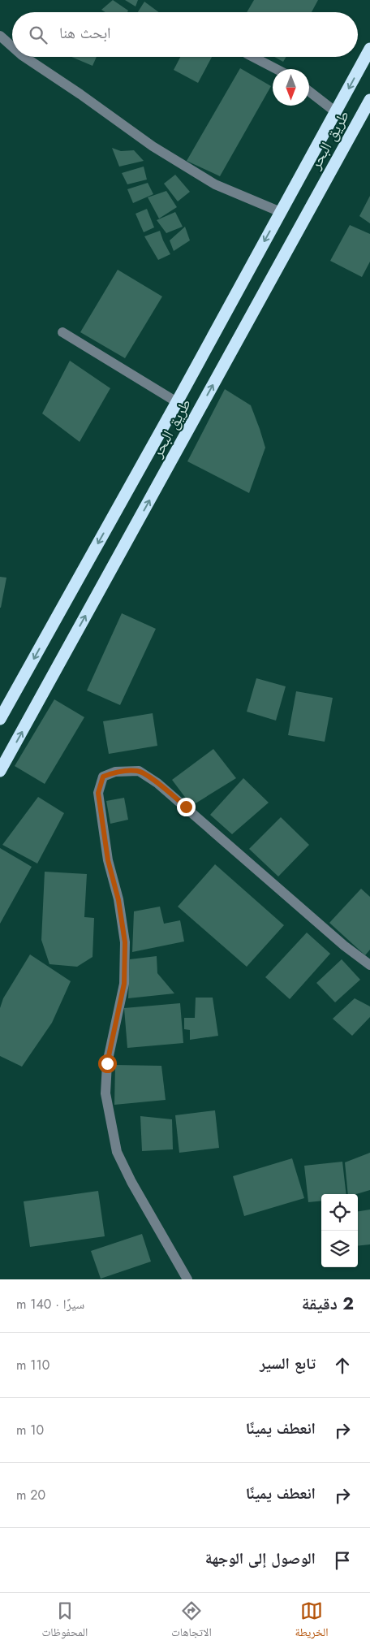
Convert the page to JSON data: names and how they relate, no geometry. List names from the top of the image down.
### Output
{
  "streets": {
    "highway": ["طريق البحر"]
  },
  "north": "bottom",
  "page": {
    "search": "ابحث هنا",
    "heading": ["2 دقيقة", "سيرًا · 140 m"],
    "list": [
      ["تابع السير", "110 m"],
      ["انعطف يمينًا", "10 m"],
      ["انعطف يمينًا", "20 m"],
      "الوصول إلى الوجهة"
    ],
    "nav": ["الخريطة", "الاتجاهات", "المحفوظات"]
  }
}
